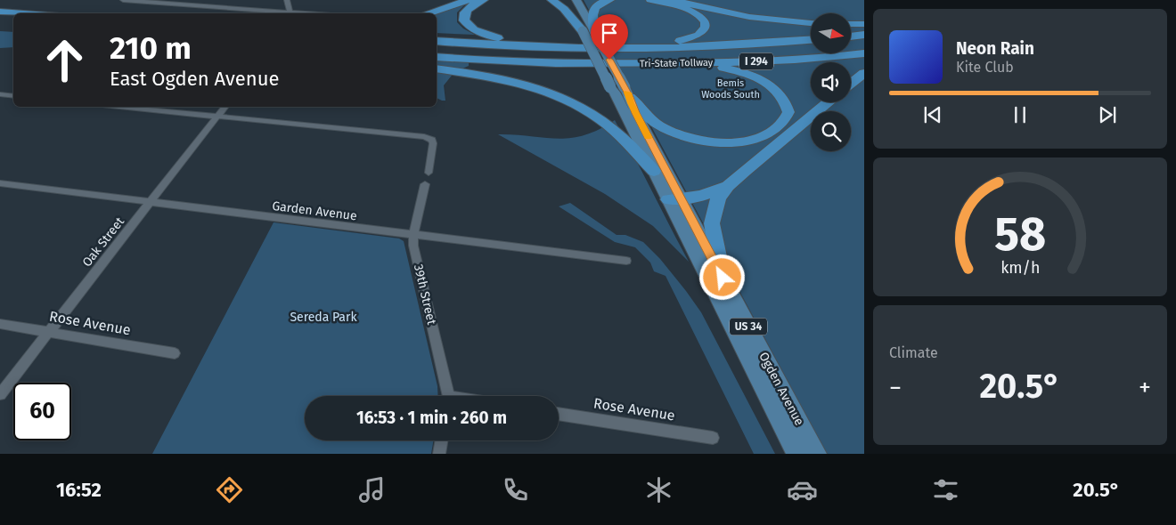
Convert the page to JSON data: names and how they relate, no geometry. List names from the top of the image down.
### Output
{
  "streets": {
    "highway": ["I 294", "Tri-State Tollway"],
    "main road": ["US 34", "Ogden Avenue"],
    "street": [
      "Garden Avenue",
      "Oak Street",
      "39th Street",
      "Rose Avenue"
    ]
  },
  "crossings": [
    ["Garden Avenue", "Oak Street"],
    ["Garden Avenue", "39th Street"],
    ["Oak Street", "Rose Avenue"],
    ["US 34", "Ogden Avenue"]
  ],
  "parks": ["Bemis Woods South", "Sereda Park"],
  "north": "right",
  "page": {
    "turn": ["210 m", "East Ogden Avenue"],
    "song": ["Neon Rain", "Kite Club"],
    "tile": "Climate",
    "heat": ["−", "20.5°", "+"],
    "limit": "60",
    "trip": "16:53 · 1 min · 260 m",
    "tabs": ["16:52", "20.5°"],
    "gauge": ["58", "km/h"]
  }
}
